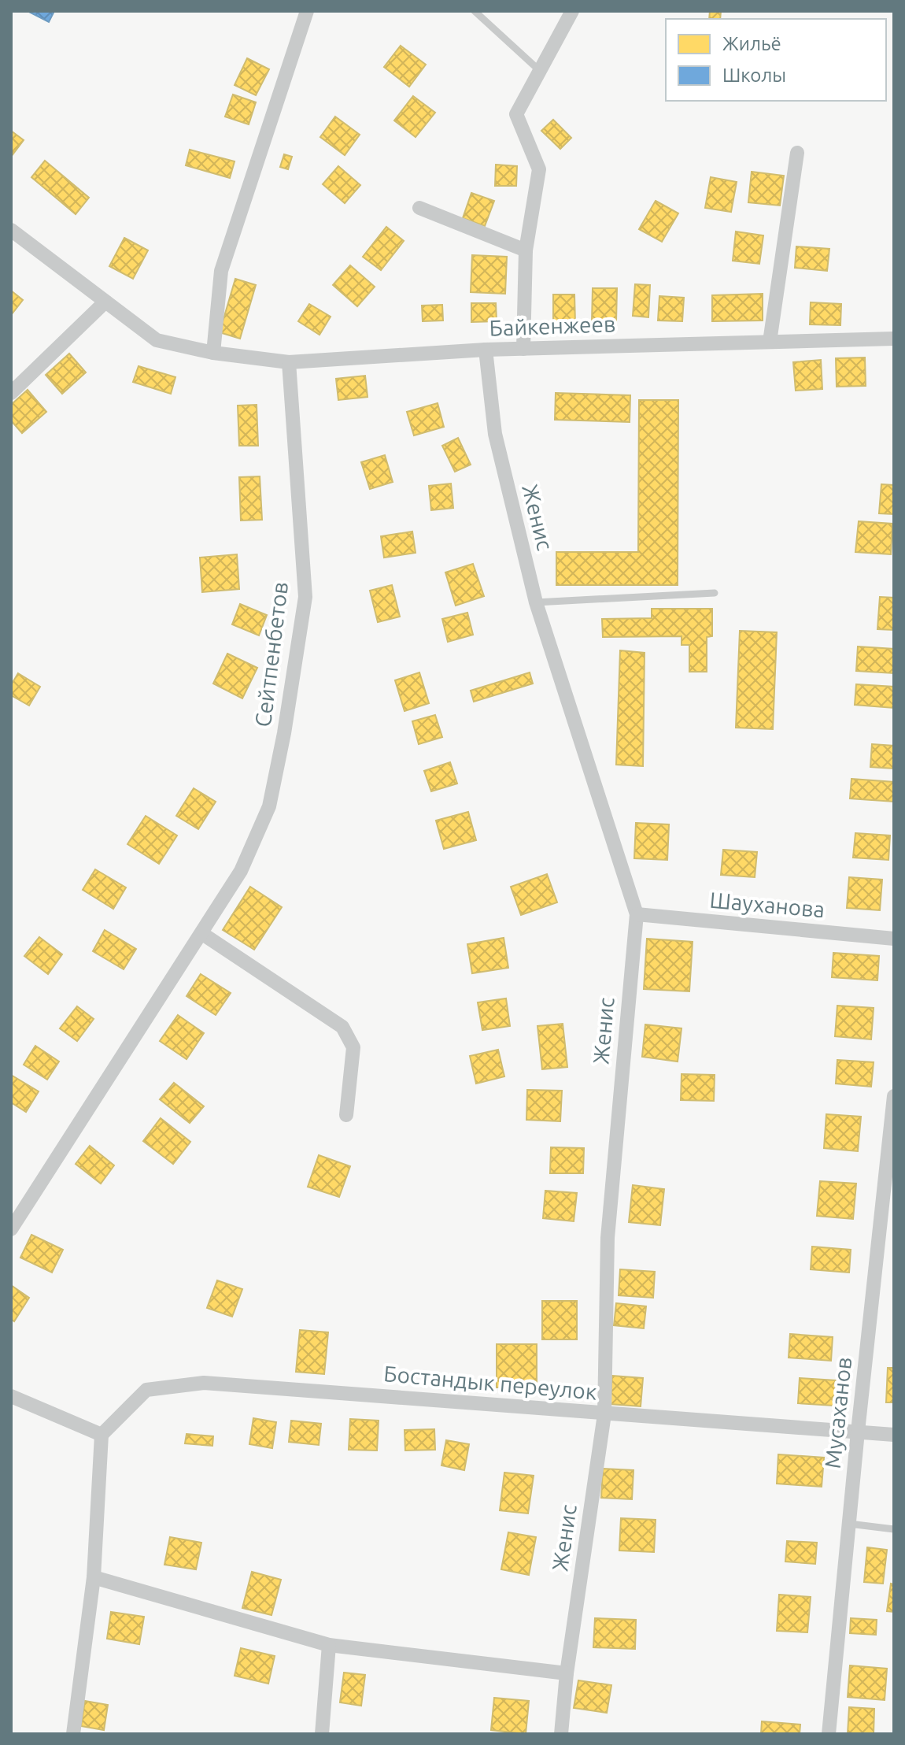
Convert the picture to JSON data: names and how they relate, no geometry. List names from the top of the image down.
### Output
{
  "streets": {
    "street": [
      "Байкенжеев",
      "Женис",
      "Сейтпенбетов",
      "Шауханова",
      "Бостандык переулок",
      "Мусаханов"
    ]
  },
  "crossings": [
    ["Байкенжеев", "Женис"],
    ["Байкенжеев", "Сейтпенбетов"],
    ["Женис", "Шауханова"],
    ["Женис", "Бостандык переулок"],
    ["Бостандык переулок", "Мусаханов"]
  ],
  "legend": ["Жильё", "Школы"]
}
